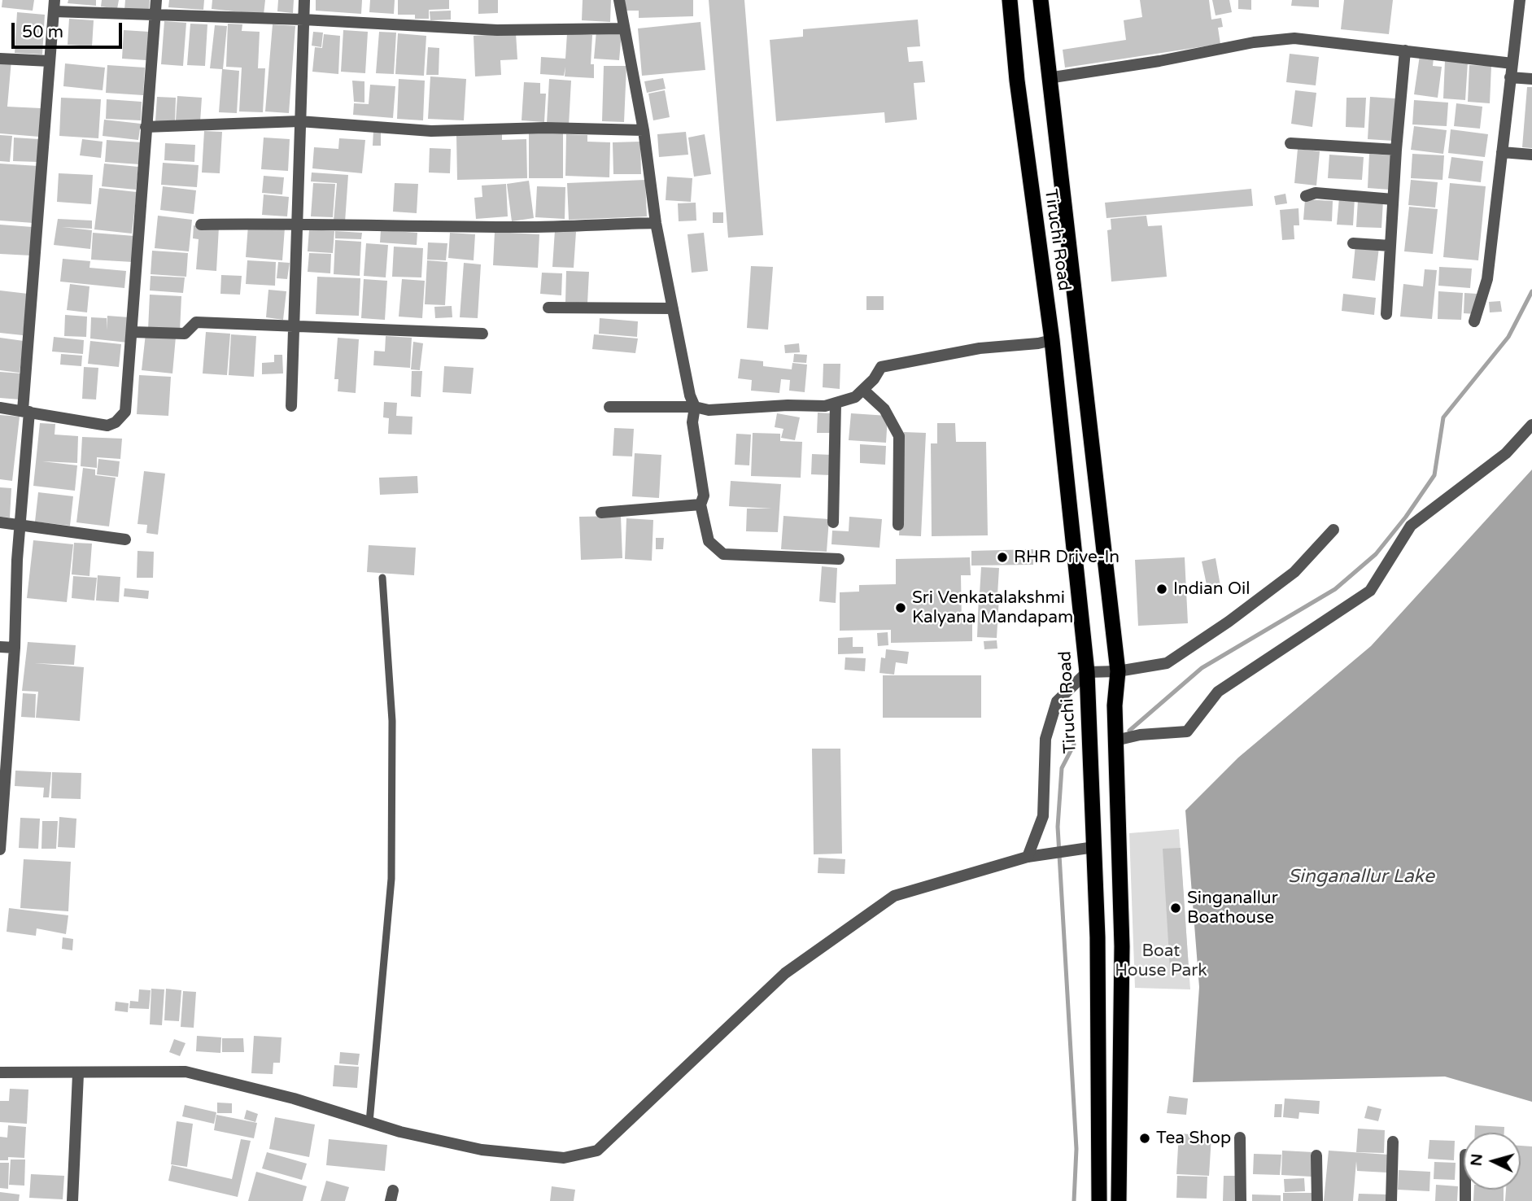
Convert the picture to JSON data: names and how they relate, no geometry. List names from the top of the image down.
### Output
{
  "streets": {
    "highway": ["Tiruchi Road"]
  },
  "water": ["Singanallur Lake"],
  "parks": ["Boat House Park"],
  "places": [
    "RHR Drive-In",
    "Indian Oil",
    "Sri Venkatalakshmi Kalyana Mandapam",
    "Singanallur Boathouse",
    "Tea Shop"
  ],
  "scale_bar": "50 m",
  "north": "left"
}
